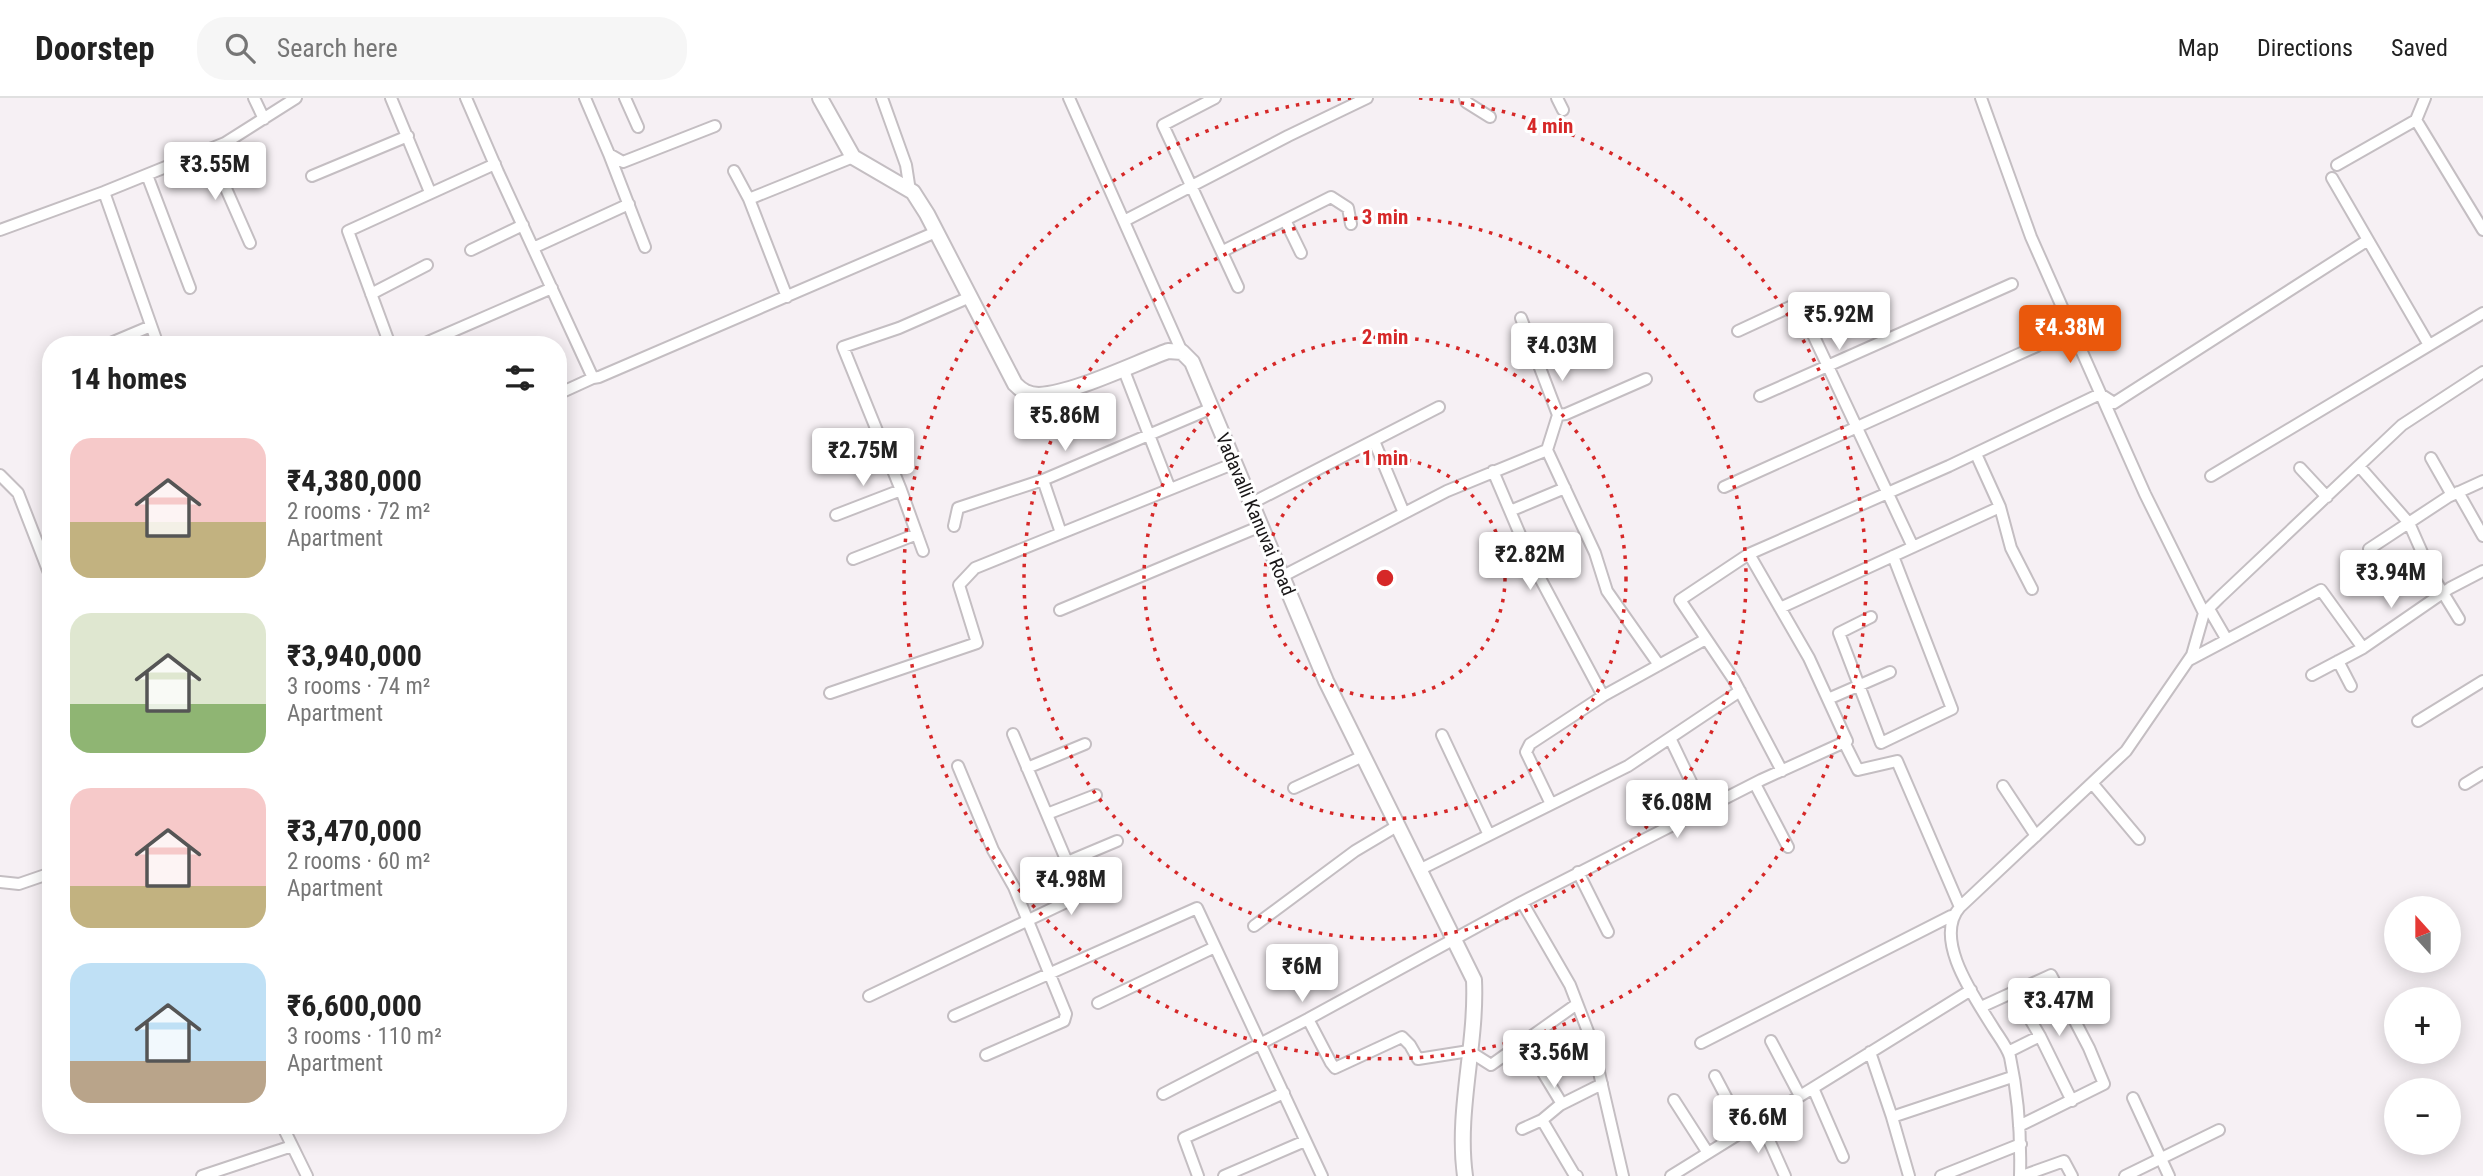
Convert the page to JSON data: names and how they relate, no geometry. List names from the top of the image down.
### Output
{
  "streets": {
    "street": ["Vadavalli Kanuvai Road"]
  },
  "north": "top",
  "page": {
    "header": "Doorstep",
    "search": "Search here",
    "nav": ["Map", "Directions", "Saved"],
    "price": [
      "₹3.55M",
      "₹5.92M",
      "₹4.38M",
      "₹4.03M",
      "₹5.86M",
      "₹2.75M",
      "₹2.82M",
      "₹3.94M",
      "₹6.08M",
      "₹4.98M",
      "₹6M",
      "₹3.47M",
      "₹3.56M",
      "₹6.6M"
    ],
    "heading": "14 homes",
    "list": [
      {
        "name": "₹4,380,000",
        "note": "2 rooms · 72 m² · Apartment"
      },
      {
        "name": "₹3,940,000",
        "note": "3 rooms · 74 m² · Apartment"
      },
      {
        "name": "₹3,470,000",
        "note": "2 rooms · 60 m² · Apartment"
      },
      {
        "name": "₹6,600,000",
        "note": "3 rooms · 110 m² · Apartment"
      }
    ],
    "map_buttons": ["+", "−"]
  },
  "rings": [
    "4 min",
    "3 min",
    "2 min",
    "1 min"
  ]
}
